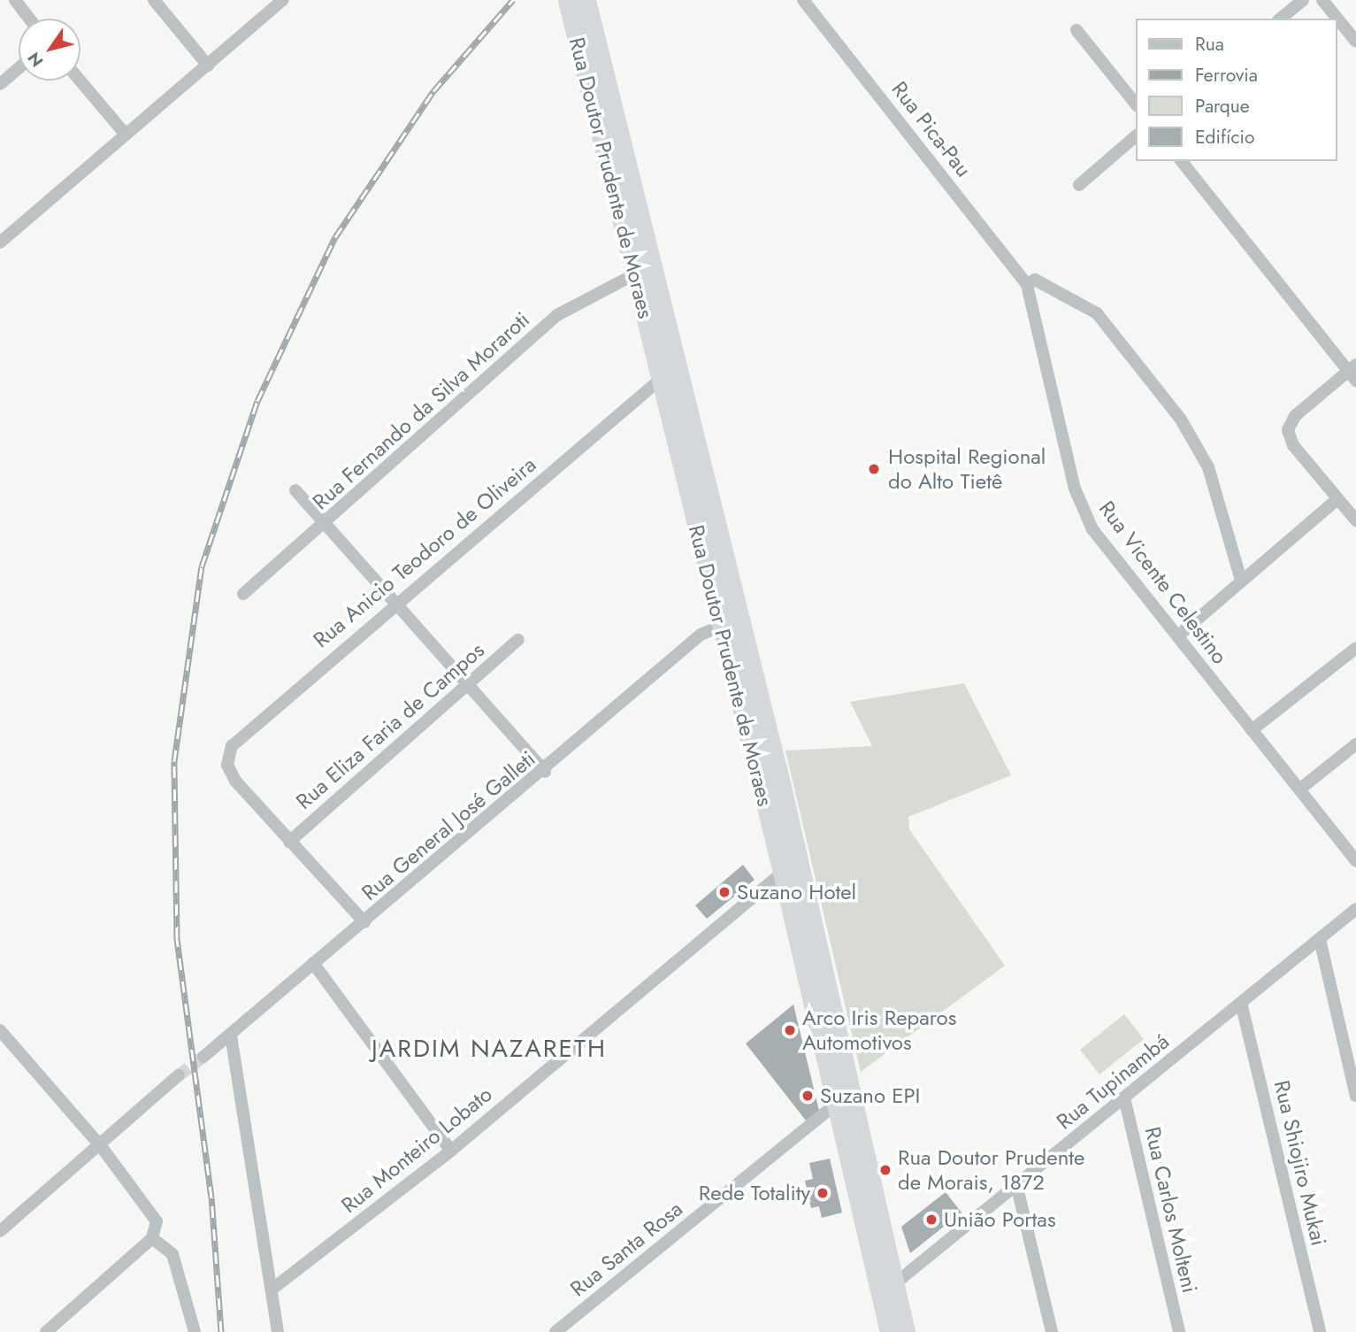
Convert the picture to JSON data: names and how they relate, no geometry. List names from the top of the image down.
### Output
{
  "streets": {
    "highway": ["Rua Doutor Prudente de Moraes"],
    "street": [
      "Rua Pica-Pau",
      "Rua Fernando da Silva Moraroti",
      "Rua Anicio Teodoro de Oliveira",
      "Rua Vicente Celestino",
      "Rua Eliza Faria de Campos",
      "Rua General José Galleti",
      "Rua Tupinambá",
      "Rua Monteiro Lobato",
      "Rua Shiojiro Mukai",
      "Rua Carlos Molteni",
      "Rua Santa Rosa"
    ]
  },
  "crossings": [
    ["Rua Pica-Pau", "Rua Vicente Celestino"],
    ["Rua Doutor Prudente de Moraes", "Rua Fernando da Silva Moraroti"],
    ["Rua Doutor Prudente de Moraes", "Rua Anicio Teodoro de Oliveira"],
    ["Rua Doutor Prudente de Moraes", "Rua General José Galleti"],
    ["Rua Doutor Prudente de Moraes", "Rua Tupinambá"],
    ["Rua Doutor Prudente de Moraes", "Rua Monteiro Lobato"],
    ["Rua Doutor Prudente de Moraes", "Rua Santa Rosa"],
    ["Rua Anicio Teodoro de Oliveira", "Rua Eliza Faria de Campos"],
    ["Rua Tupinambá", "Rua Shiojiro Mukai"],
    ["Rua Tupinambá", "Rua Carlos Molteni"]
  ],
  "districts": ["JARDIM NAZARETH"],
  "places": [
    "Hospital Regional do Alto Tietê",
    "Suzano Hotel",
    "Arco Iris Reparos Automotivos",
    "Suzano EPI",
    "Rua Doutor Prudente de Morais, 1872",
    "Rede Totality",
    "União Portas"
  ],
  "legend": [
    "Rua",
    "Ferrovia",
    "Parque",
    "Edifício"
  ],
  "north": "bottom left"
}
